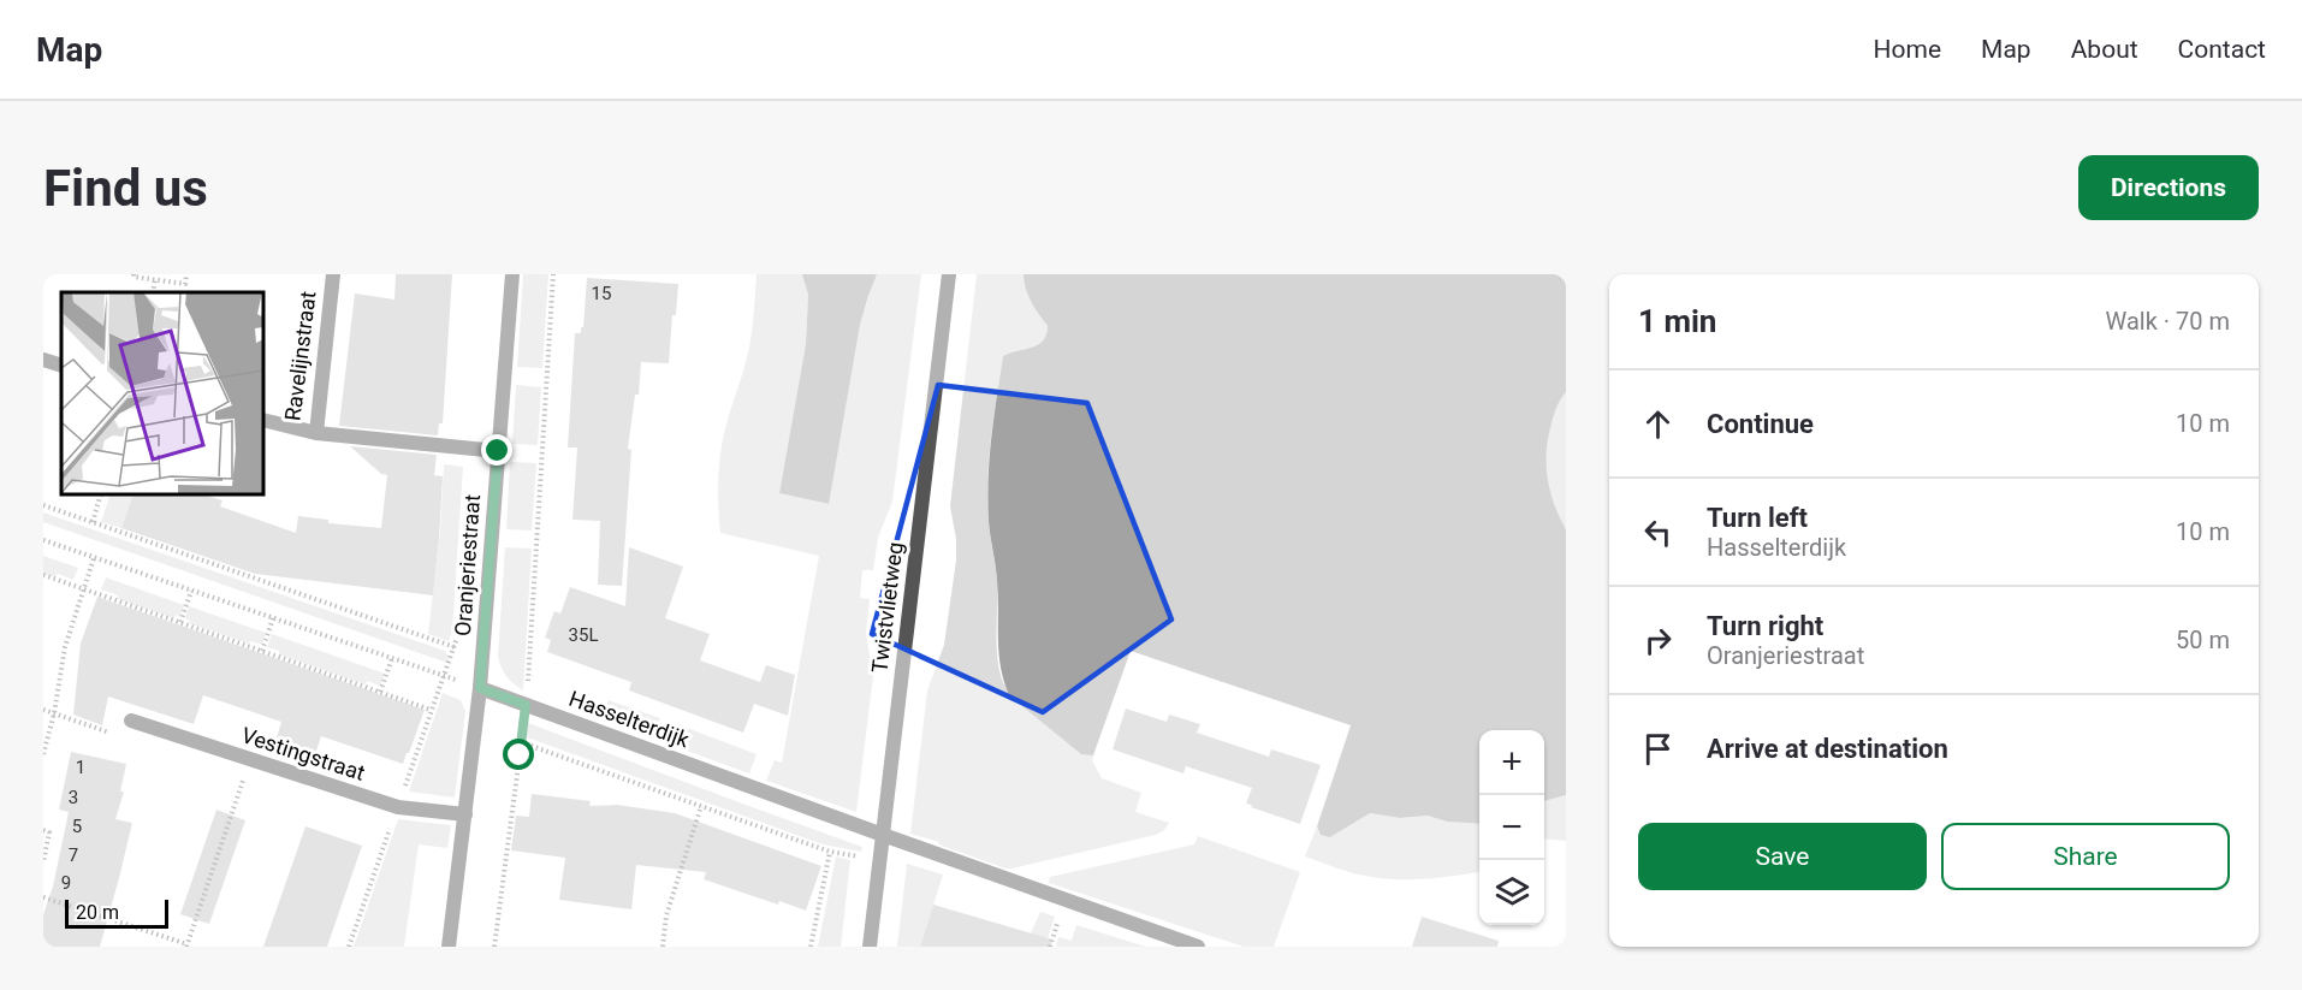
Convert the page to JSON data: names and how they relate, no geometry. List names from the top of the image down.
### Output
{
  "streets": {
    "street": [
      "Ravelijnstraat",
      "Oranjeriestraat",
      "Twistvlietweg",
      "Hasselterdijk",
      "Vestingstraat"
    ]
  },
  "crossings": [
    ["Oranjeriestraat", "Hasselterdijk"],
    ["Twistvlietweg", "Hasselterdijk"]
  ],
  "house_numbers": [
    "15",
    "35L",
    "1",
    "3",
    "5",
    "7",
    "9"
  ],
  "scale_bar": "20 m",
  "page": {
    "header": "Map",
    "nav": [
      "Home",
      "Map",
      "About",
      "Contact"
    ],
    "buttons": [
      "Directions",
      ["Save", "Share"]
    ],
    "title": "Find us",
    "heading": ["1 min", "Walk · 70 m"],
    "list": [
      ["Continue", "10 m"],
      ["Turn left", "Hasselterdijk", "10 m"],
      ["Turn right", "Oranjeriestraat", "50 m"],
      "Arrive at destination"
    ],
    "map_buttons": ["+", "−"],
    "scale": "20 m"
  }
}
